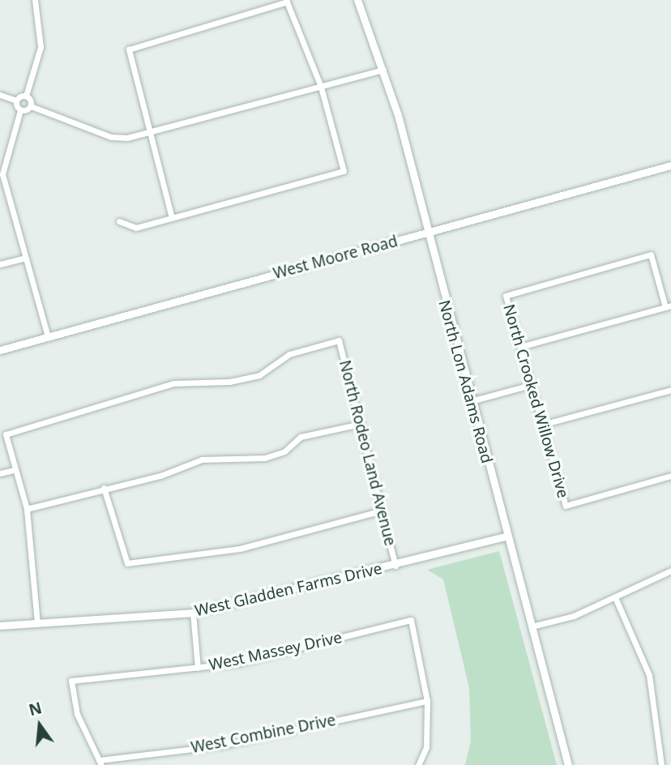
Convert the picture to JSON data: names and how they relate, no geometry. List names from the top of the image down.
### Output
{
  "streets": {
    "street": [
      "West Moore Road",
      "North Lon Adams Road",
      "North Crooked Willow Drive",
      "North Rodeo Land Avenue",
      "West Gladden Farms Drive",
      "West Massey Drive",
      "West Combine Drive"
    ]
  },
  "crossings": [
    ["West Moore Road", "North Lon Adams Road"],
    ["North Lon Adams Road", "West Gladden Farms Drive"],
    ["North Rodeo Land Avenue", "West Gladden Farms Drive"],
    ["West Massey Drive", "West Combine Drive"]
  ],
  "north": "top"
}
